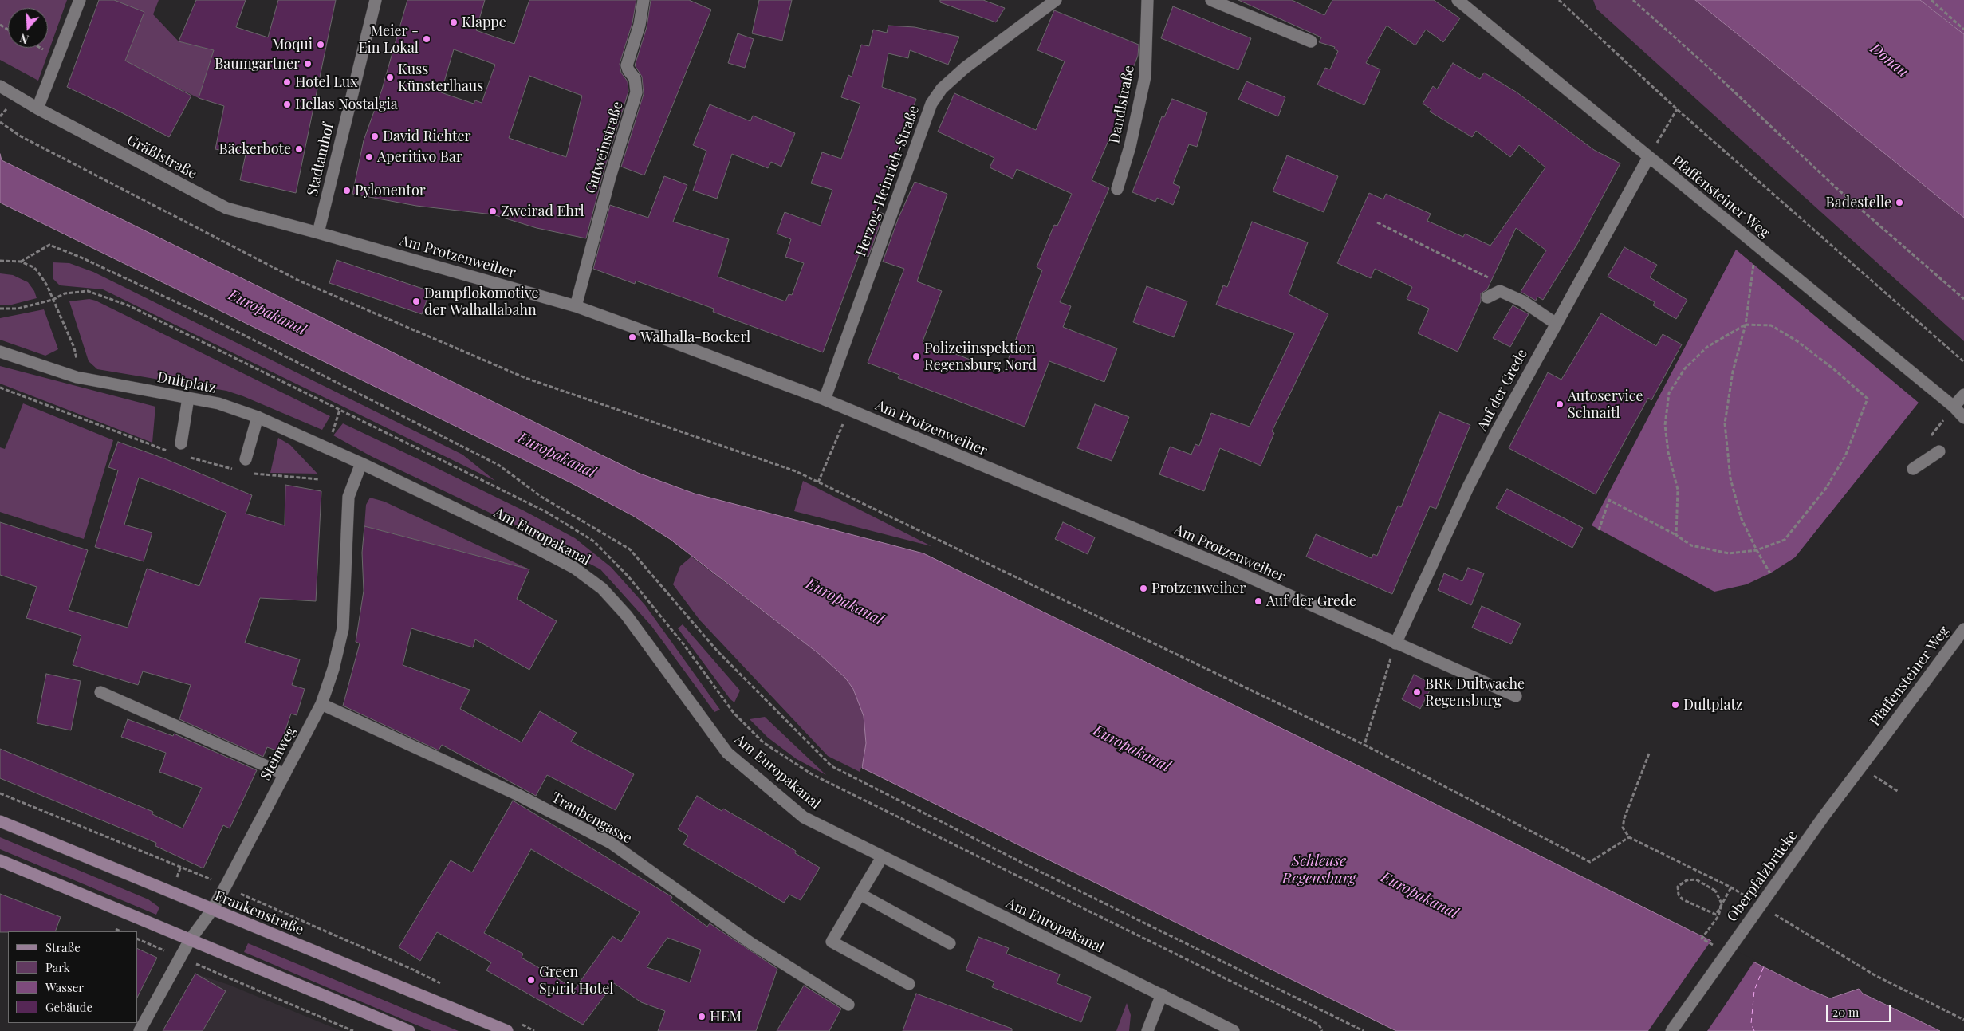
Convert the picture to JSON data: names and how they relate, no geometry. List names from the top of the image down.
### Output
{
  "streets": {
    "main road": ["Frankenstraße"],
    "street": [
      "Dandlstraße",
      "Gutweinstraße",
      "Gräßlstraße",
      "Stadtamhof",
      "Herzog-Heinrich-Straße",
      "Pfaffensteiner Weg",
      "Am Protzenweiher",
      "Dultplatz",
      "Auf der Grede",
      "Am Europakanal",
      "Steinweg",
      "Traubengasse",
      "Oberpfalzbrücke"
    ]
  },
  "crossings": [
    ["Gutweinstraße", "Am Protzenweiher"],
    ["Gräßlstraße", "Stadtamhof"],
    ["Gräßlstraße", "Am Protzenweiher"],
    ["Stadtamhof", "Am Protzenweiher"],
    ["Herzog-Heinrich-Straße", "Am Protzenweiher"],
    ["Pfaffensteiner Weg", "Auf der Grede"],
    ["Pfaffensteiner Weg", "Oberpfalzbrücke"],
    ["Am Protzenweiher", "Auf der Grede"],
    ["Dultplatz", "Am Europakanal"],
    ["Dultplatz", "Steinweg"],
    ["Am Europakanal", "Steinweg"],
    ["Steinweg", "Traubengasse"],
    ["Steinweg", "Frankenstraße"]
  ],
  "water": ["Donau", "Europakanal", "Schleuse Regensburg"],
  "places": [
    "Klappe",
    "Meier - Ein Lokal",
    "Moqui",
    "Baumgartner",
    "Kuss Künsterlhaus",
    "Hotel Lux",
    "Hellas Nostalgia",
    "David Richter",
    "Bäckerbote",
    "Aperitivo Bar",
    "Pylonentor",
    "Badestelle",
    "Zweirad Ehrl",
    "Dampflokomotive der Walhallabahn",
    "Walhalla-Bockerl",
    "Polizeiinspektion Regensburg Nord",
    "Autoservice Schnaitl",
    "Protzenweiher",
    "Auf der Grede",
    "BRK Dultwache Regensburg",
    "Dultplatz",
    "Green Spirit Hotel",
    "HEM"
  ],
  "legend": [
    "Straße",
    "Park",
    "Wasser",
    "Gebäude"
  ],
  "scale_bar": "20 m",
  "north": "bottom"
}
